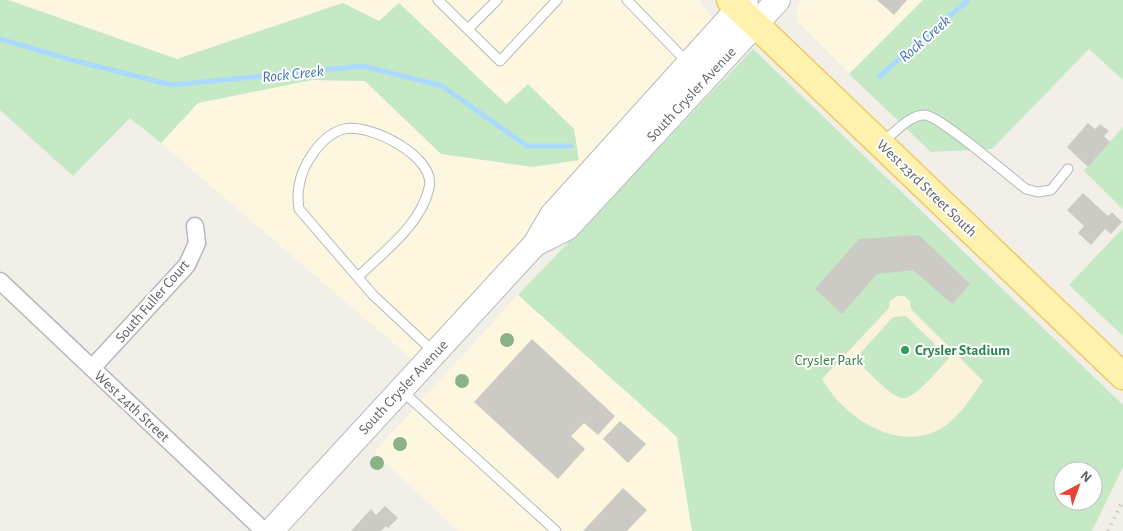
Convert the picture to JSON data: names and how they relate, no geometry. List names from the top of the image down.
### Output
{
  "streets": {
    "main road": ["South Crysler Avenue", "West 23rd Street South"],
    "street": ["South Fuller Court", "West 24th Street"]
  },
  "crossings": [
    ["South Crysler Avenue", "West 23rd Street South"],
    ["South Fuller Court", "West 24th Street"]
  ],
  "water": ["Rock Creek"],
  "parks": ["Crysler Park"],
  "places": ["Crysler Stadium"],
  "north": "top right"
}
